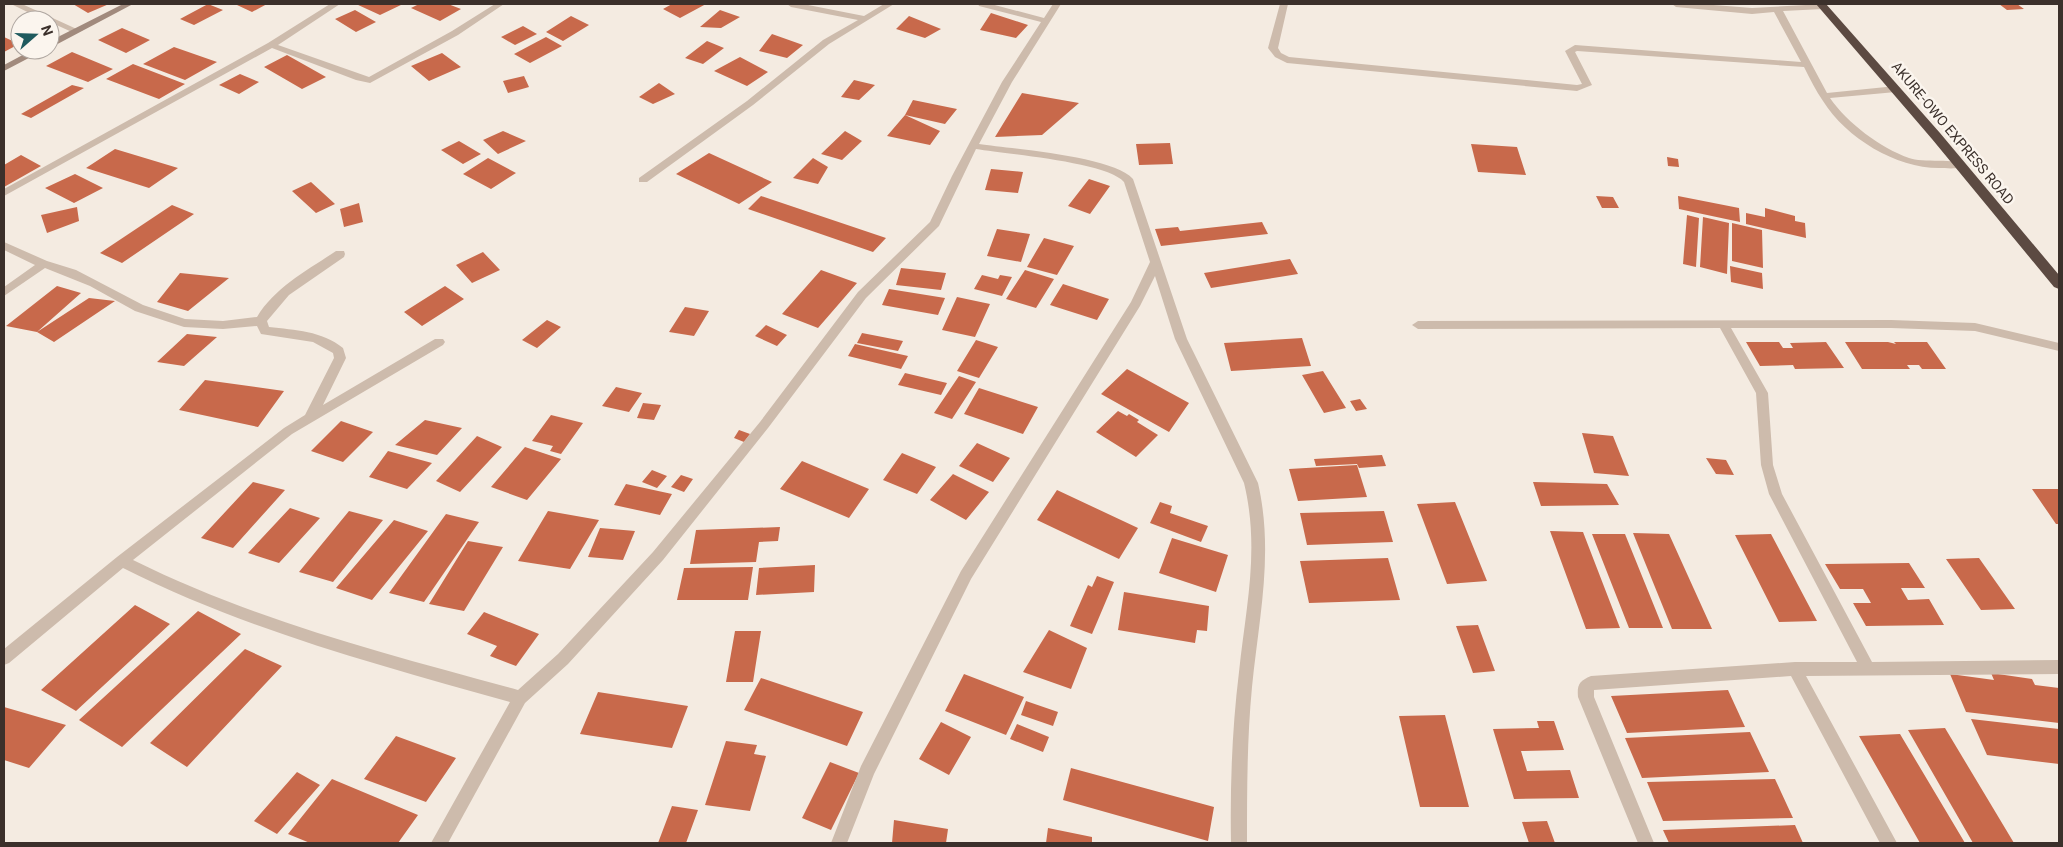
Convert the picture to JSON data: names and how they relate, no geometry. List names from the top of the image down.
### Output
{
  "streets": {
    "highway": ["AKURE-OWO EXPRESS ROAD"]
  },
  "north": "right"
}
